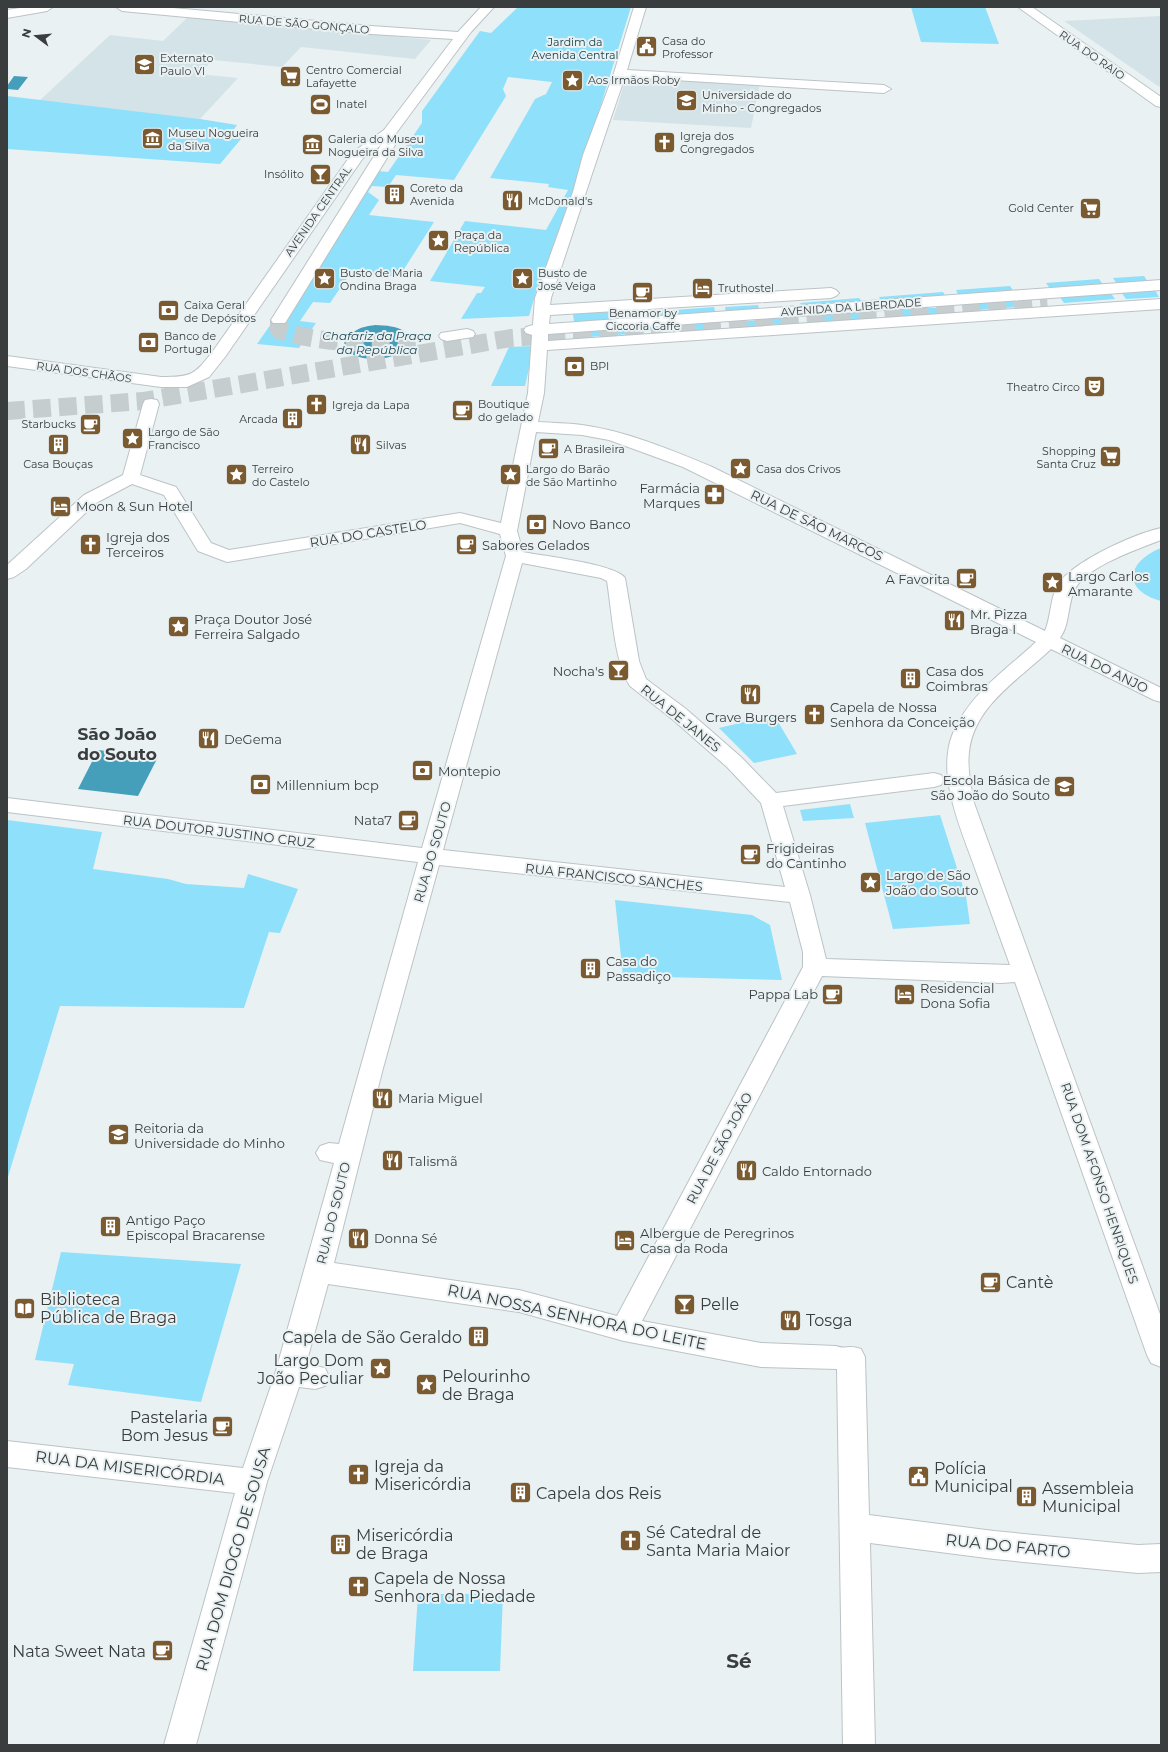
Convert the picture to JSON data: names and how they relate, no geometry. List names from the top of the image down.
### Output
{
  "streets": {
    "street": [
      "RUA DE SÃO GONÇALO",
      "RUA DO RAIO",
      "AVENIDA CENTRAL",
      "AVENIDA DA LIBERDADE",
      "RUA DOS CHÃOS",
      "RUA DE SÃO MARCOS",
      "RUA DO CASTELO",
      "RUA DO ANJO",
      "RUA DE JANES",
      "RUA DOUTOR JUSTINO CRUZ",
      "RUA DO SOUTO",
      "RUA FRANCISCO SANCHES",
      "RUA DE SÃO JOÃO",
      "RUA DOM AFONSO HENRIQUES",
      "RUA NOSSA SENHORA DO LEITE",
      "RUA DA MISERICÓRDIA",
      "RUA DO FARTO",
      "RUA DOM DIOGO DE SOUSA"
    ]
  },
  "crossings": [
    ["RUA DE SÃO GONÇALO", "AVENIDA CENTRAL"],
    ["AVENIDA CENTRAL", "RUA DOS CHÃOS"],
    ["RUA DE SÃO MARCOS", "RUA DO ANJO"],
    ["RUA DE SÃO MARCOS", "RUA DOM AFONSO HENRIQUES"],
    ["RUA DO ANJO", "RUA DOM AFONSO HENRIQUES"],
    ["RUA DE JANES", "RUA DO SOUTO"],
    ["RUA DOUTOR JUSTINO CRUZ", "RUA DO SOUTO"],
    ["RUA DOUTOR JUSTINO CRUZ", "RUA FRANCISCO SANCHES"],
    ["RUA DO SOUTO", "RUA FRANCISCO SANCHES"],
    ["RUA DO SOUTO", "RUA NOSSA SENHORA DO LEITE"],
    ["RUA DO SOUTO", "RUA DOM DIOGO DE SOUSA"],
    ["RUA DE SÃO JOÃO", "RUA NOSSA SENHORA DO LEITE"],
    ["RUA NOSSA SENHORA DO LEITE", "RUA DO FARTO"],
    ["RUA NOSSA SENHORA DO LEITE", "RUA DOM DIOGO DE SOUSA"],
    ["RUA DA MISERICÓRDIA", "RUA DOM DIOGO DE SOUSA"]
  ],
  "districts": ["São João do Souto", "Sé"],
  "water": ["Chafariz da Praça da República"],
  "parks": ["Jardim da Avenida Central"],
  "places": {
    "public building": ["Casa do Professor", "Polícia Municipal"],
    "school or university": [
      "Externato Paulo VI",
      "Universidade do Minho - Congregados",
      "Escola Básica de São João do Souto",
      "Reitoria da Universidade do Minho"
    ],
    "supermarket": ["Centro Comercial Lafayette", "Gold Center", "Shopping Santa Cruz"],
    "place": [
      "Aos Irmãos Roby",
      "Praça da República",
      "Busto de Maria Ondina Braga",
      "Busto de José Veiga",
      "Largo de São Francisco",
      "Casa dos Crivos",
      "Terreiro do Castelo",
      "Largo do Barão de São Martinho",
      "Largo Carlos Amarante",
      "Praça Doutor José Ferreira Salgado",
      "Largo de São João do Souto",
      "Largo Dom João Peculiar",
      "Pelourinho de Braga"
    ],
    "sports": ["Inatel"],
    "museum": ["Museu Nogueira da Silva", "Galeria do Museu Nogueira da Silva"],
    "church": [
      "Igreja dos Congregados",
      "Igreja da Lapa",
      "Igreja dos Terceiros",
      "Capela de Nossa Senhora da Conceição",
      "Igreja da Misericórdia",
      "Sé Catedral de Santa Maria Maior",
      "Capela de Nossa Senhora da Piedade"
    ],
    "bar": ["Insólito", "Nocha's", "Pelle"],
    "building": [
      "Coreto da Avenida",
      "Arcada",
      "Casa Bouças",
      "Casa dos Coimbras",
      "Casa do Passadiço",
      "Antigo Paço Episcopal Bracarense",
      "Capela de São Geraldo",
      "Capela dos Reis",
      "Assembleia Municipal",
      "Misericórdia de Braga"
    ],
    "restaurant": [
      "McDonald's",
      "Silvas",
      "Mr. Pizza Braga I",
      "Crave Burgers",
      "DeGema",
      "Maria Miguel",
      "Talismã",
      "Caldo Entornado",
      "Donna Sé",
      "Tosga"
    ],
    "hotel": [
      "Truthostel",
      "Moon & Sun Hotel",
      "Residencial Dona Sofia",
      "Albergue de Peregrinos Casa da Roda"
    ],
    "cafe": [
      "Benamor by Ciccoria Caffe",
      "Boutique do gelado",
      "Starbucks",
      "A Brasileira",
      "Sabores Gelados",
      "A Favorita",
      "Nata7",
      "Frigideiras do Cantinho",
      "Pappa Lab",
      "Cantè",
      "Pastelaria Bom Jesus",
      "Nata Sweet Nata"
    ],
    "bank": [
      "Caixa Geral de Depósitos",
      "Banco de Portugal",
      "BPI",
      "Novo Banco",
      "Montepio",
      "Millennium bcp"
    ],
    "theatre": ["Theatro Circo"],
    "pharmacy": ["Farmácia Marques"],
    "library": ["Biblioteca Pública de Braga"]
  },
  "north": "left"
}
